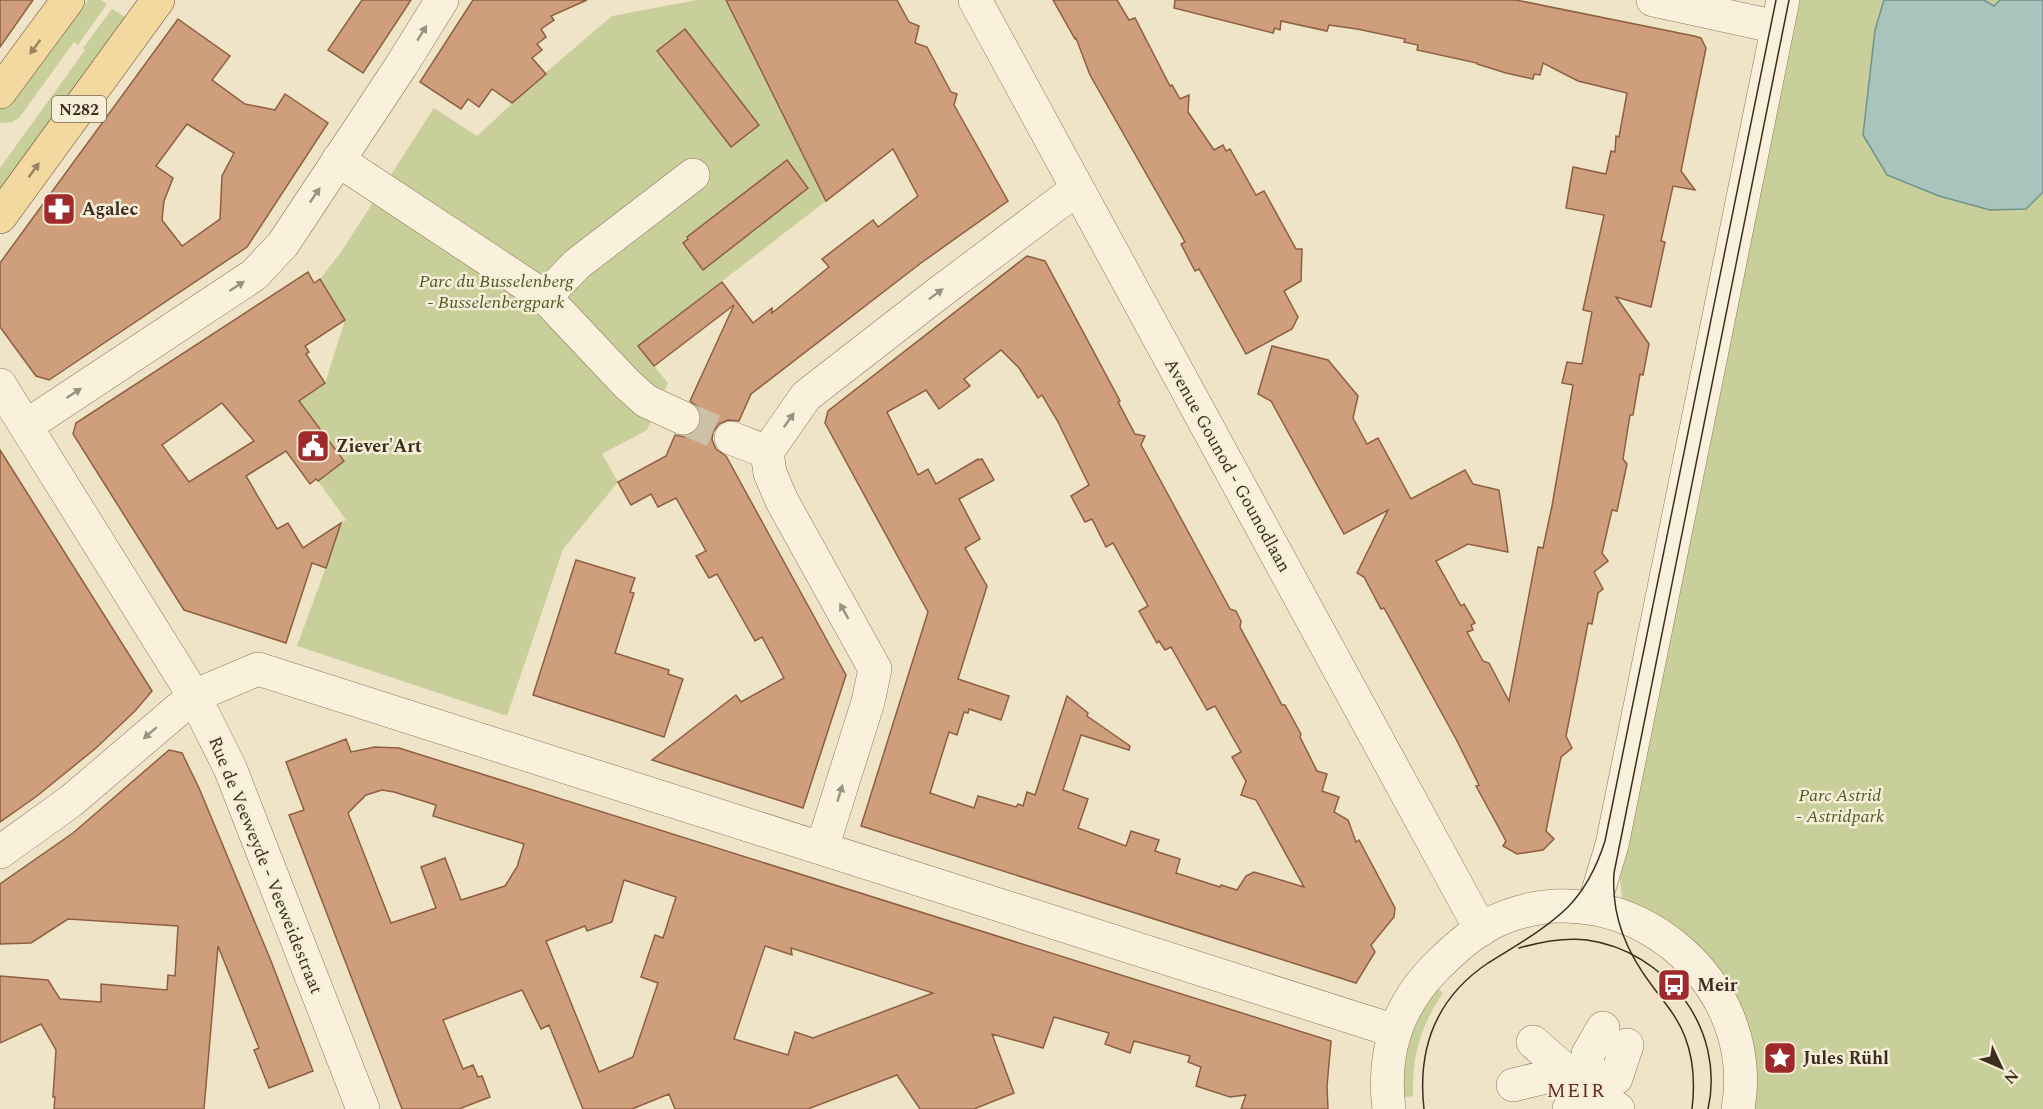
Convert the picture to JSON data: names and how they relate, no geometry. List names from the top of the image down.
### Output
{
  "streets": {
    "main road": ["N282"],
    "street": ["Avenue Gounod - Gounodlaan", "Rue de Veeweyde - Veeweidestraat"]
  },
  "districts": ["MEIR"],
  "parks": ["Parc du Busselenberg - Busselenbergpark", "Parc Astrid - Astridpark"],
  "places": {
    "pharmacy": ["Agalec"],
    "public building": ["Ziever'Art"],
    "bus stop": ["Meir"],
    "place": ["Jules Rühl"]
  },
  "north": "bottom right"
}
